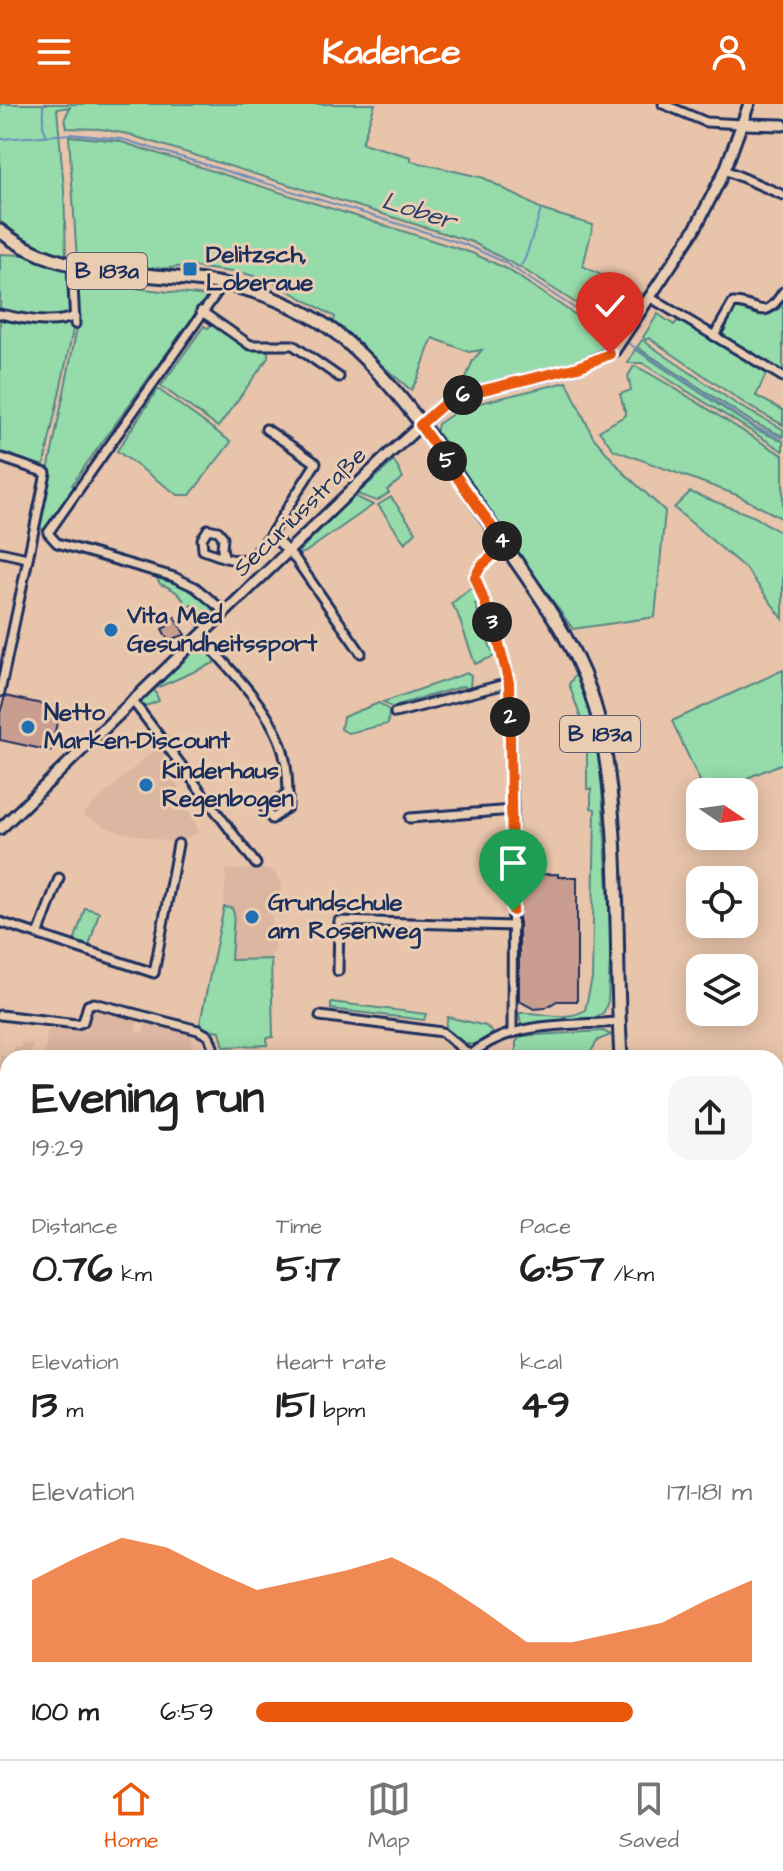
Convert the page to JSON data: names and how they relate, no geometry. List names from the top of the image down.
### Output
{
  "streets": {
    "main road": ["B 183a"],
    "street": ["Securiusstraße"]
  },
  "crossings": [
    ["B 183a", "Securiusstraße"]
  ],
  "water": ["Lober"],
  "places": {
    "transit": ["Delitzsch, Loberaue"],
    "other": [
      "Vita Med Gesundheitssport",
      "Netto Marken-Discount",
      "Kinderhaus Regenbogen",
      "Grundschule am Rosenweg"
    ]
  },
  "north": "right",
  "page": {
    "header": "Kadence",
    "pins": [
      "6",
      "5",
      "4",
      "3",
      "2"
    ],
    "heading": ["Evening run", "19:29"],
    "stats": [
      ["Distance", "0.76 km"],
      ["Time", "5:17"],
      ["Pace", "6:57 /km"],
      ["Elevation", "13 m"],
      ["Heart rate", "151 bpm"],
      ["kcal", "49"]
    ],
    "chart": ["Elevation", "171–181 m"],
    "list": [
      {
        "name": "100 m",
        "note": "6:59"
      }
    ],
    "tabs": ["Home", "Map", "Saved"]
  }
}
